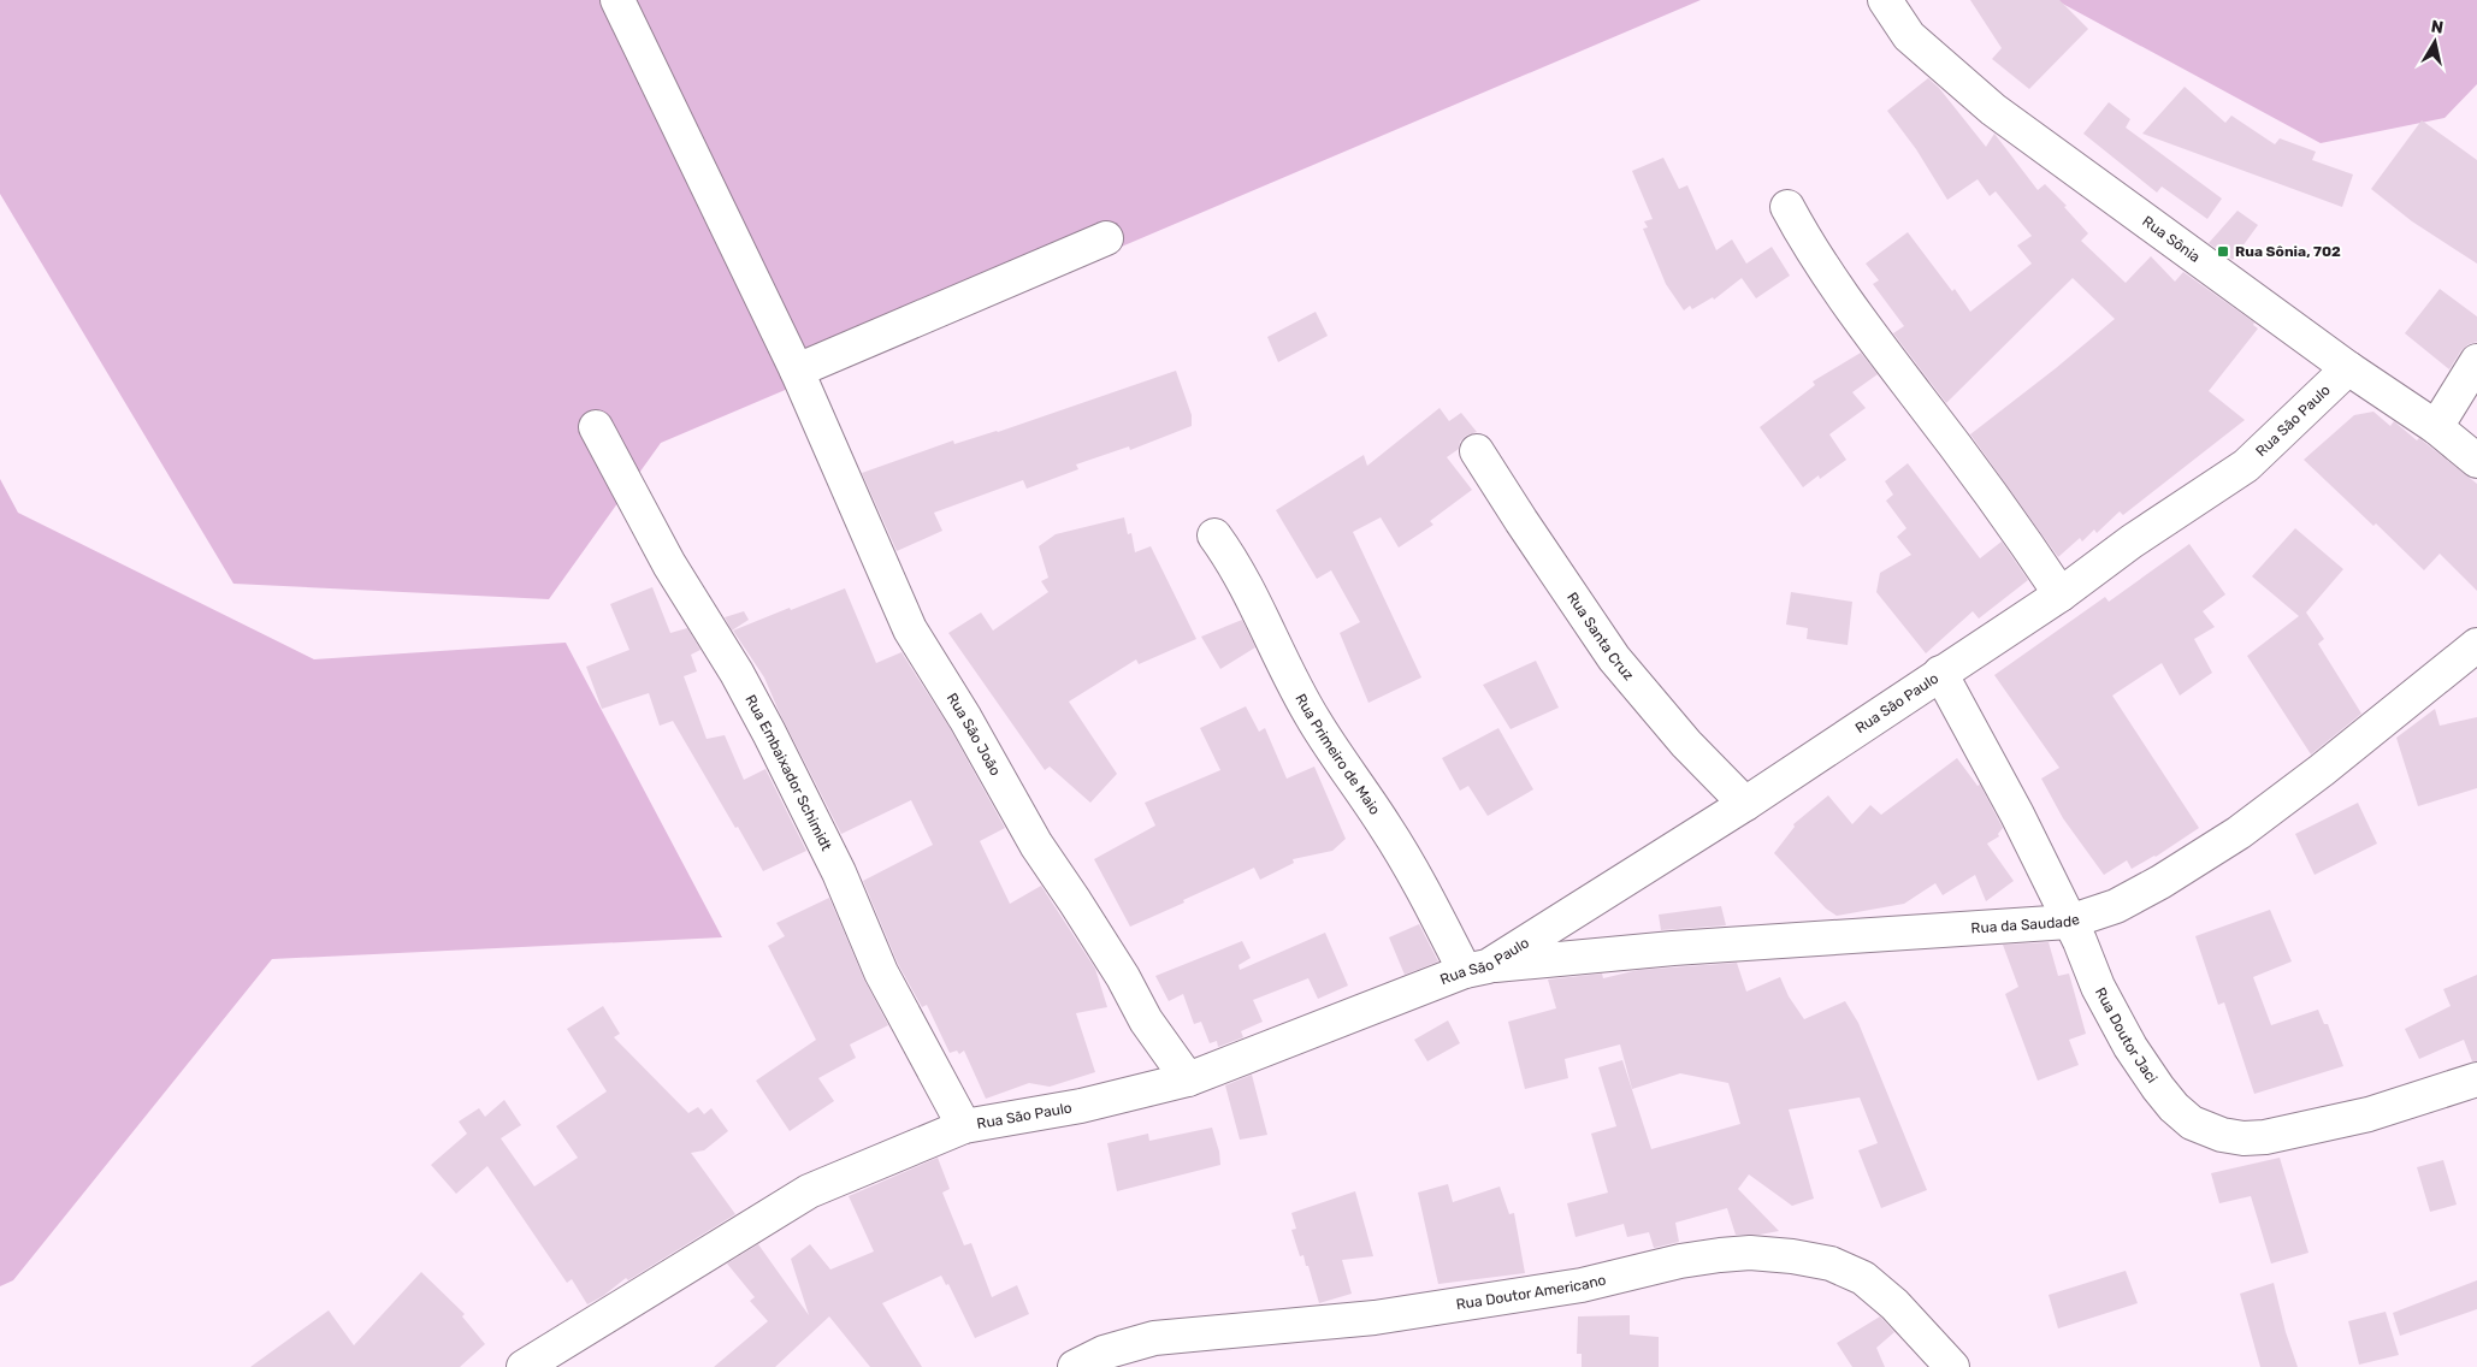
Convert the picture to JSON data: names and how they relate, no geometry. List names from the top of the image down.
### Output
{
  "streets": {
    "street": [
      "Rua Sônia",
      "Rua São Paulo",
      "Rua Santa Cruz",
      "Rua São João",
      "Rua Primeiro de Maio",
      "Rua Embaixador Schimidt",
      "Rua da Saudade",
      "Rua Doutor Jaci",
      "Rua Doutor Americano"
    ]
  },
  "crossings": [
    ["Rua Sônia", "Rua São Paulo"],
    ["Rua São Paulo", "Rua Santa Cruz"],
    ["Rua São Paulo", "Rua São João"],
    ["Rua São Paulo", "Rua Primeiro de Maio"],
    ["Rua São Paulo", "Rua Embaixador Schimidt"],
    ["Rua São Paulo", "Rua da Saudade"],
    ["Rua São Paulo", "Rua Doutor Jaci"],
    ["Rua Primeiro de Maio", "Rua da Saudade"],
    ["Rua da Saudade", "Rua Doutor Jaci"]
  ],
  "places": {
    "transit": ["Rua Sônia, 702"]
  },
  "north": "top"
}
